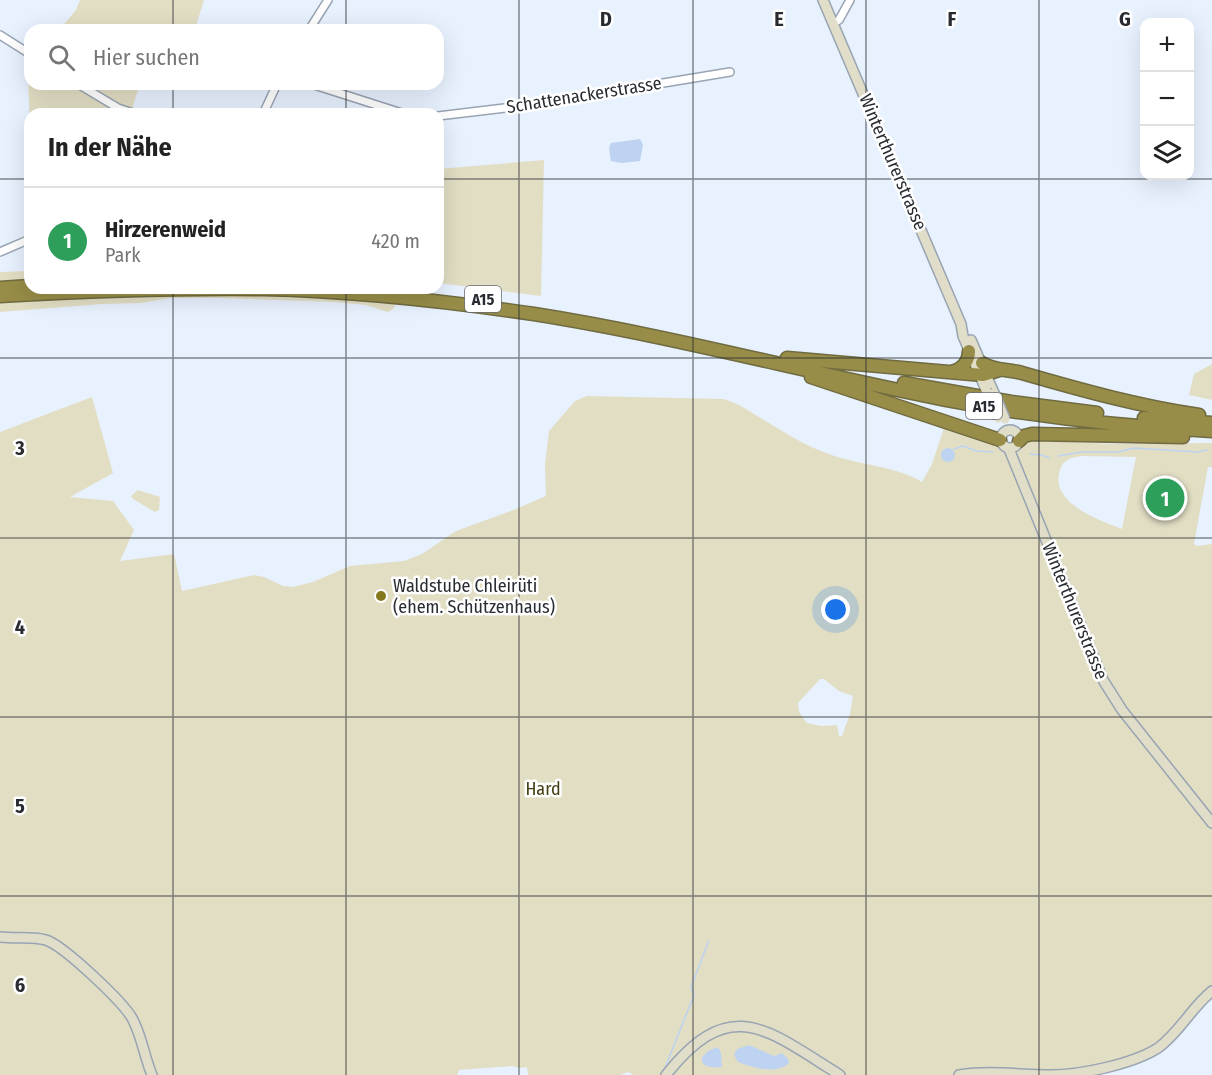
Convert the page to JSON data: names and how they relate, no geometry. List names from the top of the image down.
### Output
{
  "streets": {
    "highway": ["A15"],
    "main road": ["Winterthurerstrasse"],
    "street": ["Schattenackerstrasse"]
  },
  "parks": ["Hard"],
  "places": ["Waldstube Chleirüti (ehem. Schützenhaus)"],
  "page": {
    "map_buttons": ["+", "−"],
    "search": "Hier suchen",
    "heading": "In der Nähe",
    "list": [
      {
        "mark": "1",
        "name": "Hirzerenweid",
        "note": "Park",
        "value": "420 m"
      }
    ],
    "pins": "1"
  },
  "grid": {
    "columns": [
      "D",
      "E",
      "F",
      "G"
    ],
    "rows": [
      "3",
      "4",
      "5",
      "6"
    ]
  }
}
